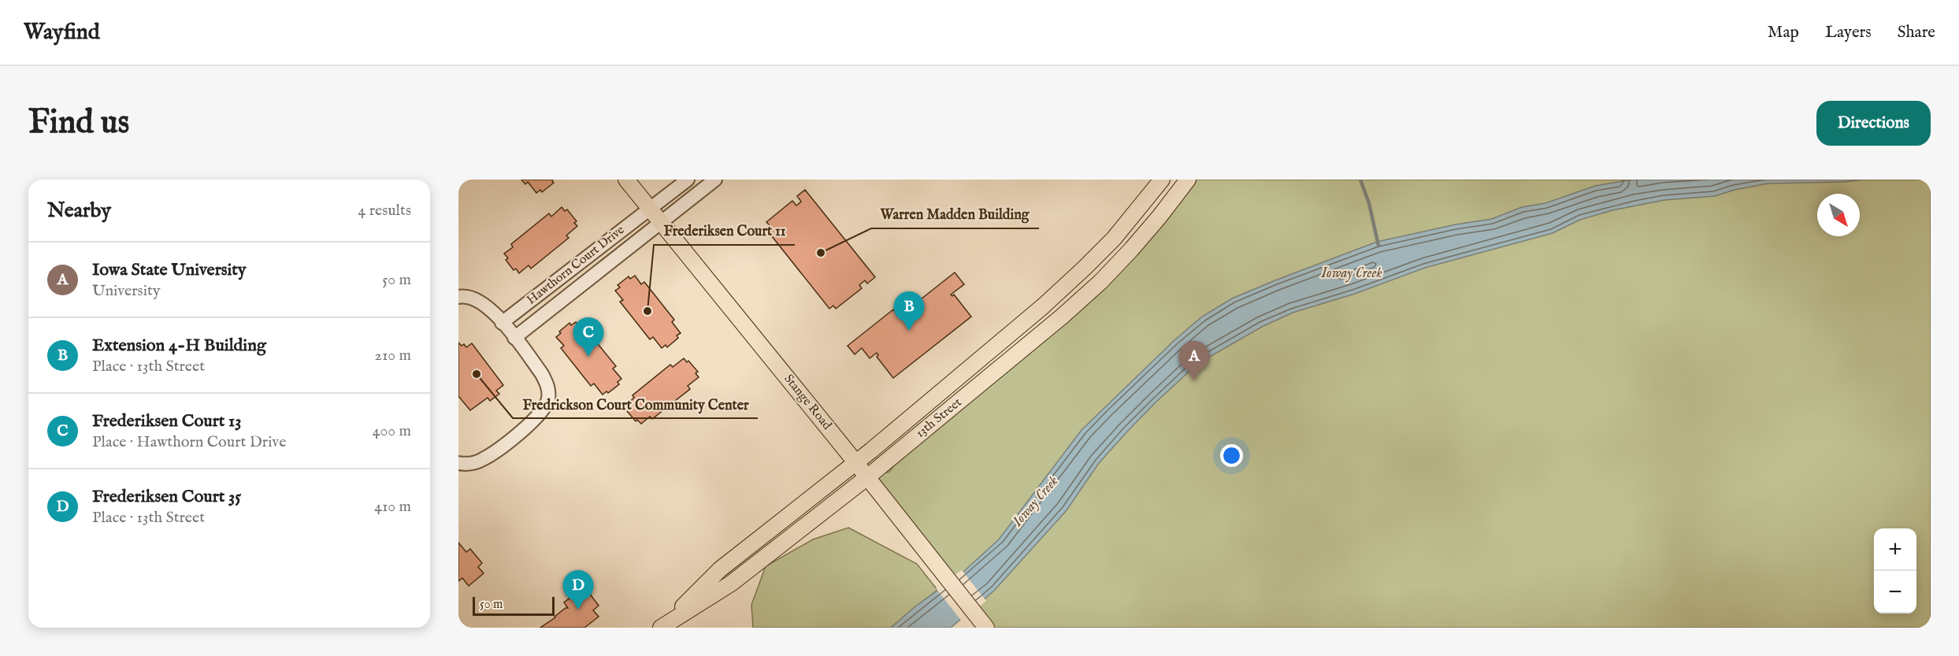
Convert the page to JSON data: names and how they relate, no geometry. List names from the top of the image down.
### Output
{
  "streets": {
    "main road": ["Stange Road", "13th Street"],
    "street": ["Hawthorn Court Drive"]
  },
  "crossings": [
    ["Hawthorn Court Drive", "Stange Road"],
    ["Stange Road", "13th Street"]
  ],
  "water": ["Ioway Creek"],
  "places": ["Warren Madden Building", "Frederiksen Court 11", "Fredrickson Court Community Center"],
  "scale_bar": "50 m",
  "north": "bottom right",
  "page": {
    "header": "Wayfind",
    "nav": ["Map", "Layers", "Share"],
    "buttons": "Directions",
    "title": "Find us",
    "heading": ["Nearby", "4 results"],
    "list": [
      {
        "mark": "A",
        "name": "Iowa State University",
        "note": "University",
        "value": "50 m"
      },
      {
        "mark": "B",
        "name": "Extension 4-H Building",
        "note": "Place · 13th Street",
        "value": "210 m"
      },
      {
        "mark": "C",
        "name": "Frederiksen Court 13",
        "note": "Place · Hawthorn Court Drive",
        "value": "400 m"
      },
      {
        "mark": "D",
        "name": "Frederiksen Court 35",
        "note": "Place · 13th Street",
        "value": "410 m"
      }
    ],
    "pins": [
      "B",
      "C",
      "A",
      "D"
    ],
    "map_buttons": ["+", "−"],
    "scale": "50 m"
  }
}
